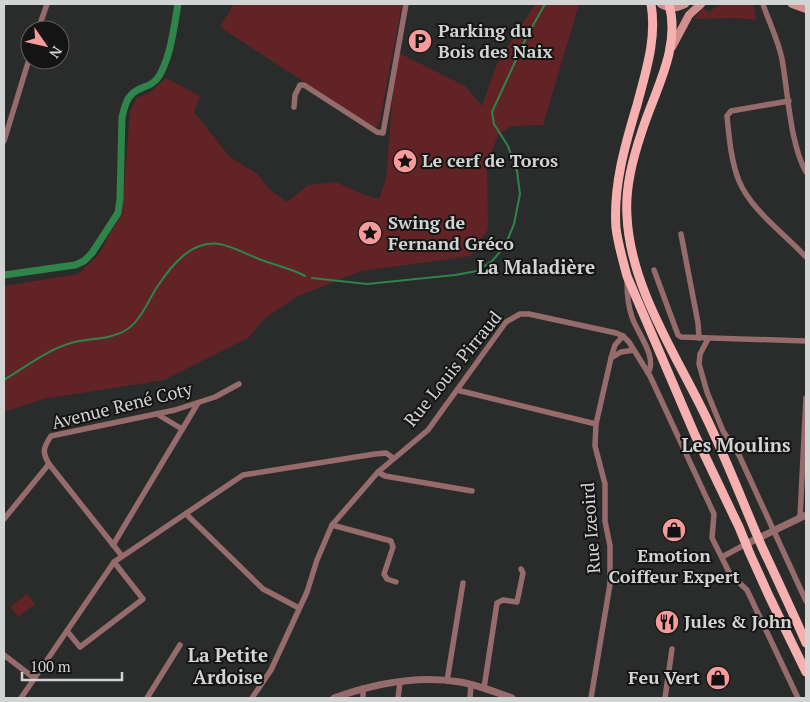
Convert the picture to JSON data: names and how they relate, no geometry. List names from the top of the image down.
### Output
{
  "streets": {
    "street": ["Rue Louis Pirraud", "Avenue René Coty", "Rue Izeoird"]
  },
  "crossings": [
    ["Rue Louis Pirraud", "Rue Izeoird"]
  ],
  "districts": ["La Maladière", "Les Moulins", "La Petite Ardoise"],
  "places": {
    "parking": ["Parking du Bois des Naix"],
    "place": ["Le cerf de Toros", "Swing de Fernand Gréco"],
    "shop": ["Emotion Coiffeur Expert", "Feu Vert"],
    "restaurant": ["Jules & John"]
  },
  "scale_bar": "100 m",
  "north": "bottom right"
}
